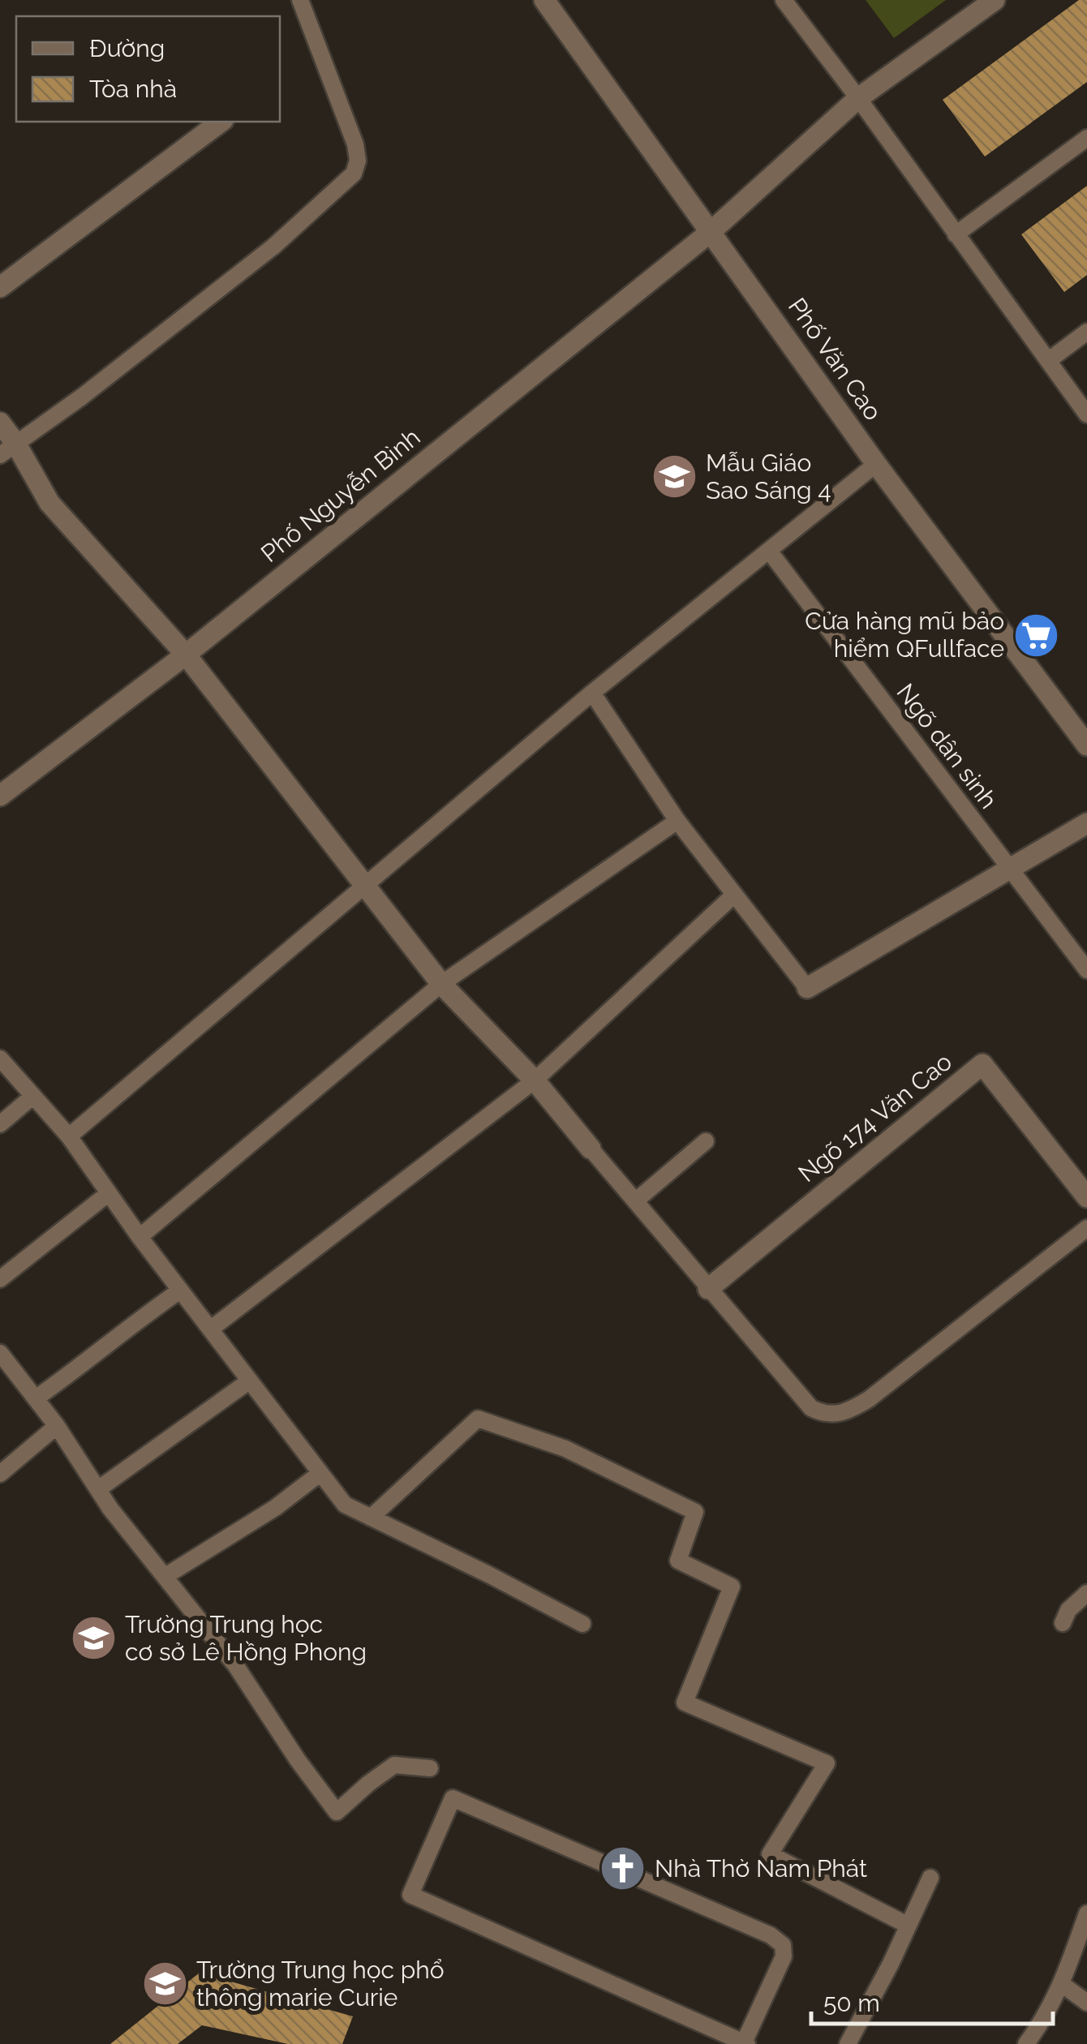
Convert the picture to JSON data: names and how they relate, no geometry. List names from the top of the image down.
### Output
{
  "streets": {
    "street": ["Phố Văn Cao", "Phố Nguyễn Bình", "Ngõ 174 Văn Cao"],
    "lane": ["Ngõ dân sinh"]
  },
  "crossings": [
    ["Phố Văn Cao", "Phố Nguyễn Bình"]
  ],
  "places": {
    "school or university": ["Mẫu Giáo Sao Sáng 4", "Trường Trung học cơ sở Lê Hồng Phong", "Trường Trung học phổ thông marie Curie"],
    "supermarket": ["Cửa hàng mũ bảo hiểm QFullface"],
    "church": ["Nhà Thờ Nam Phát"]
  },
  "legend": ["Đường", "Tòa nhà"],
  "scale_bar": "50 m"
}
